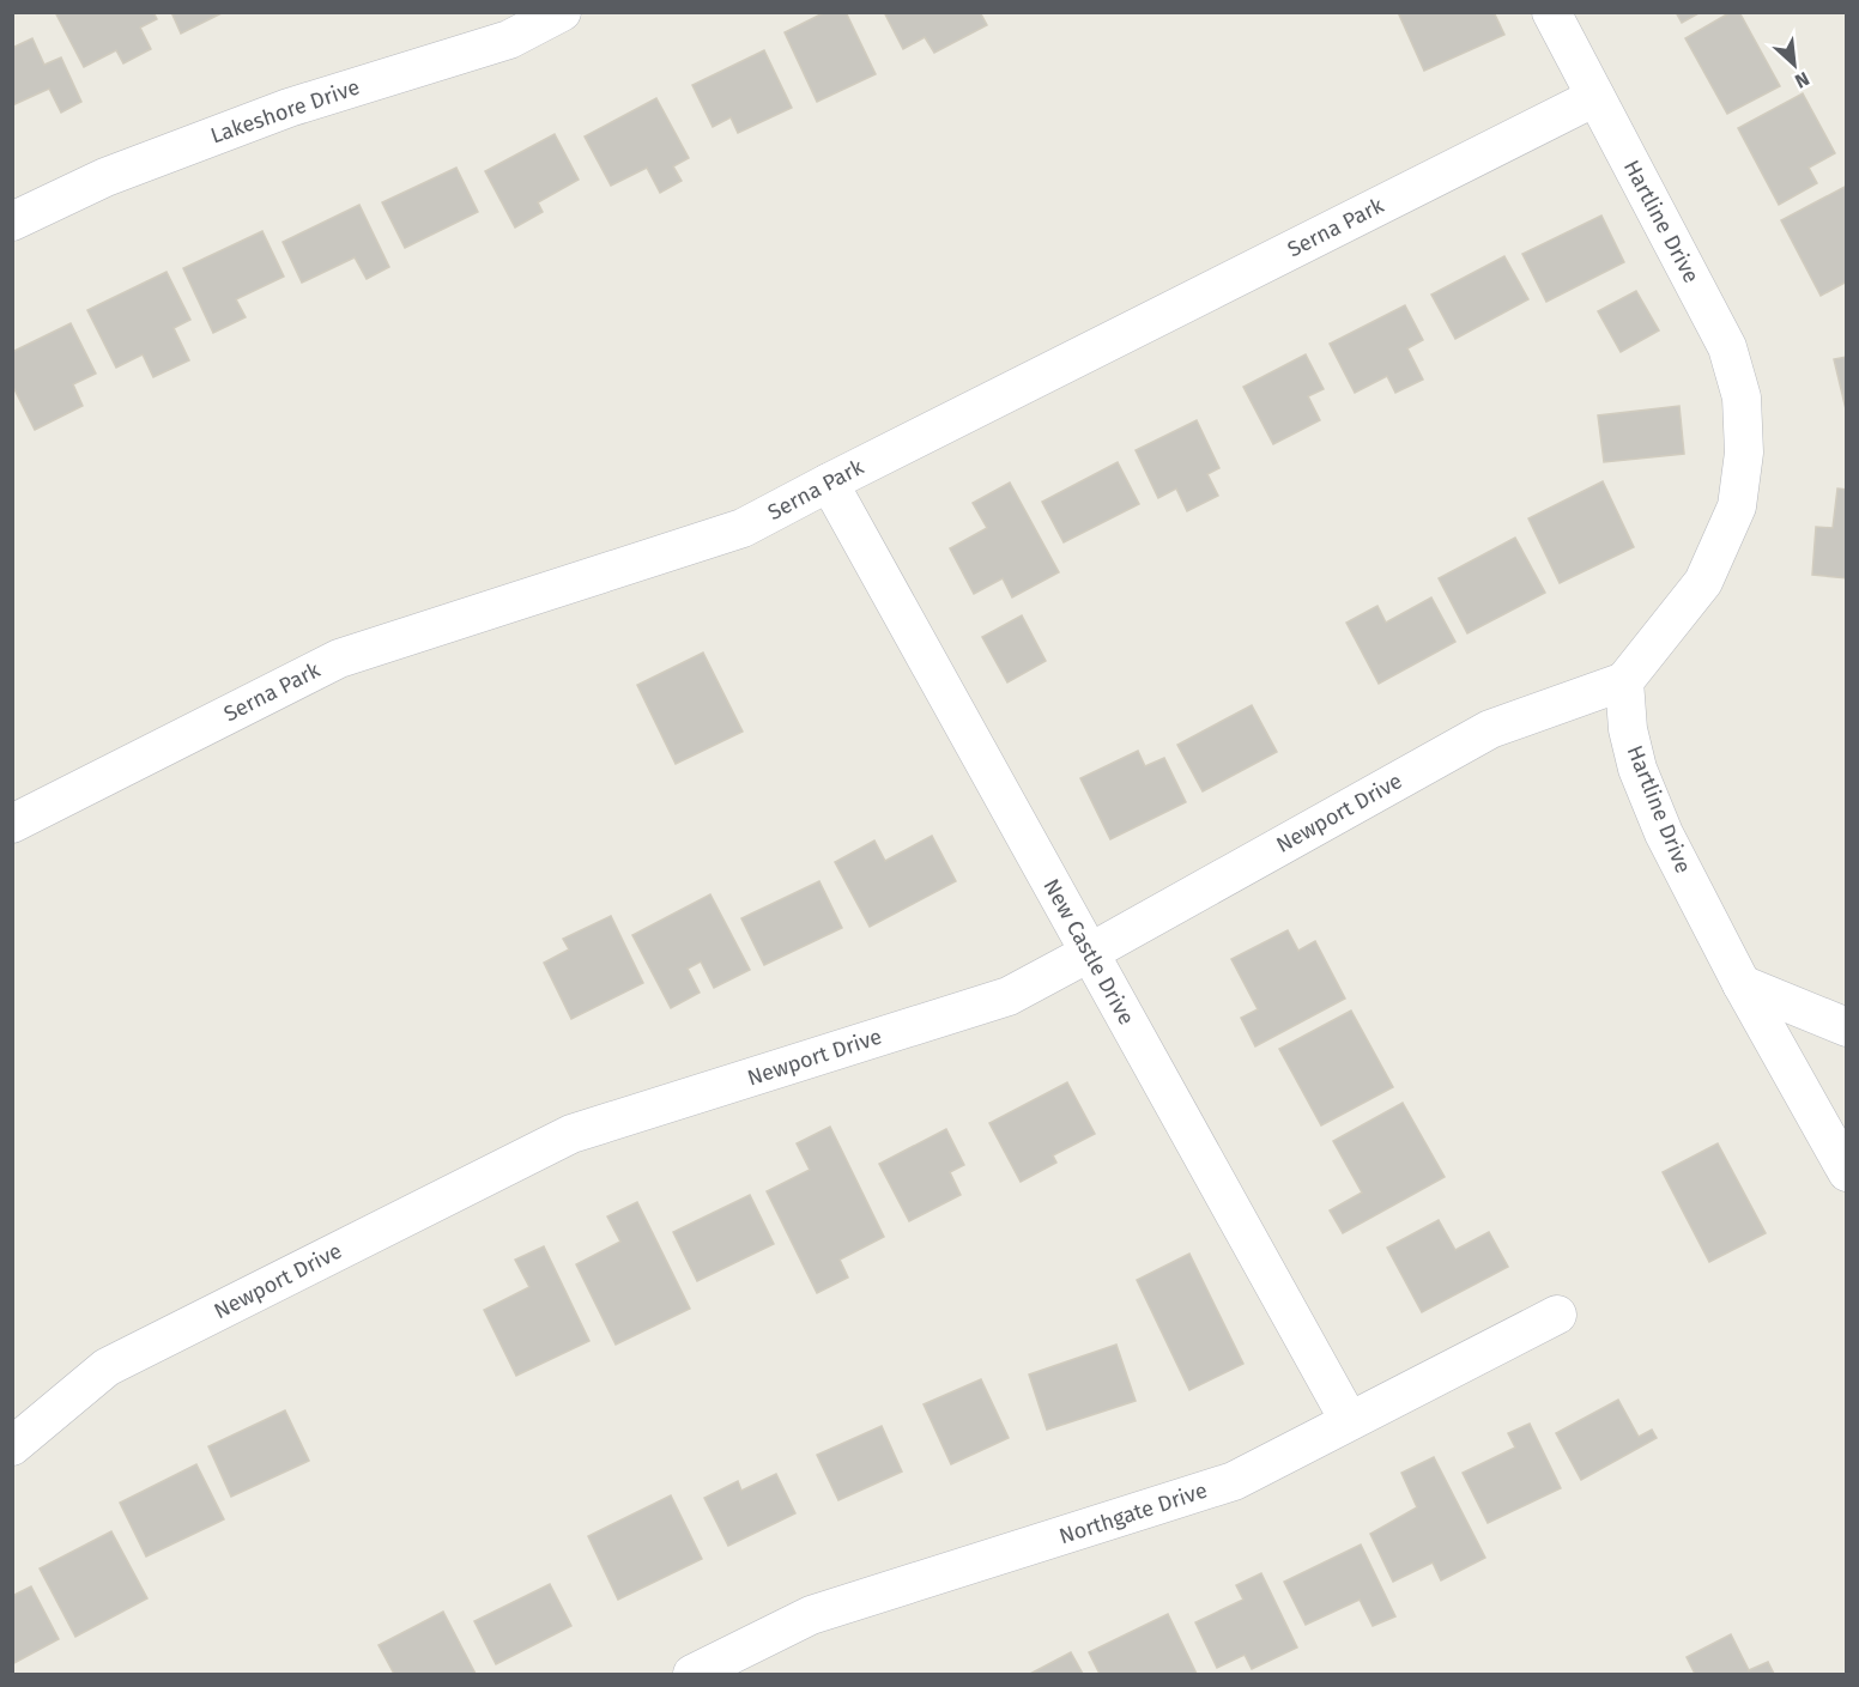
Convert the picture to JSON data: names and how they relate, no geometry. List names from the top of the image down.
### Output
{
  "streets": {
    "street": [
      "Lakeshore Drive",
      "Hartline Drive",
      "Serna Park",
      "Newport Drive",
      "New Castle Drive",
      "Northgate Drive"
    ]
  },
  "crossings": [
    ["Hartline Drive", "Serna Park"],
    ["Hartline Drive", "Newport Drive"],
    ["Serna Park", "New Castle Drive"],
    ["Newport Drive", "New Castle Drive"],
    ["New Castle Drive", "Northgate Drive"]
  ],
  "north": "bottom right"
}
